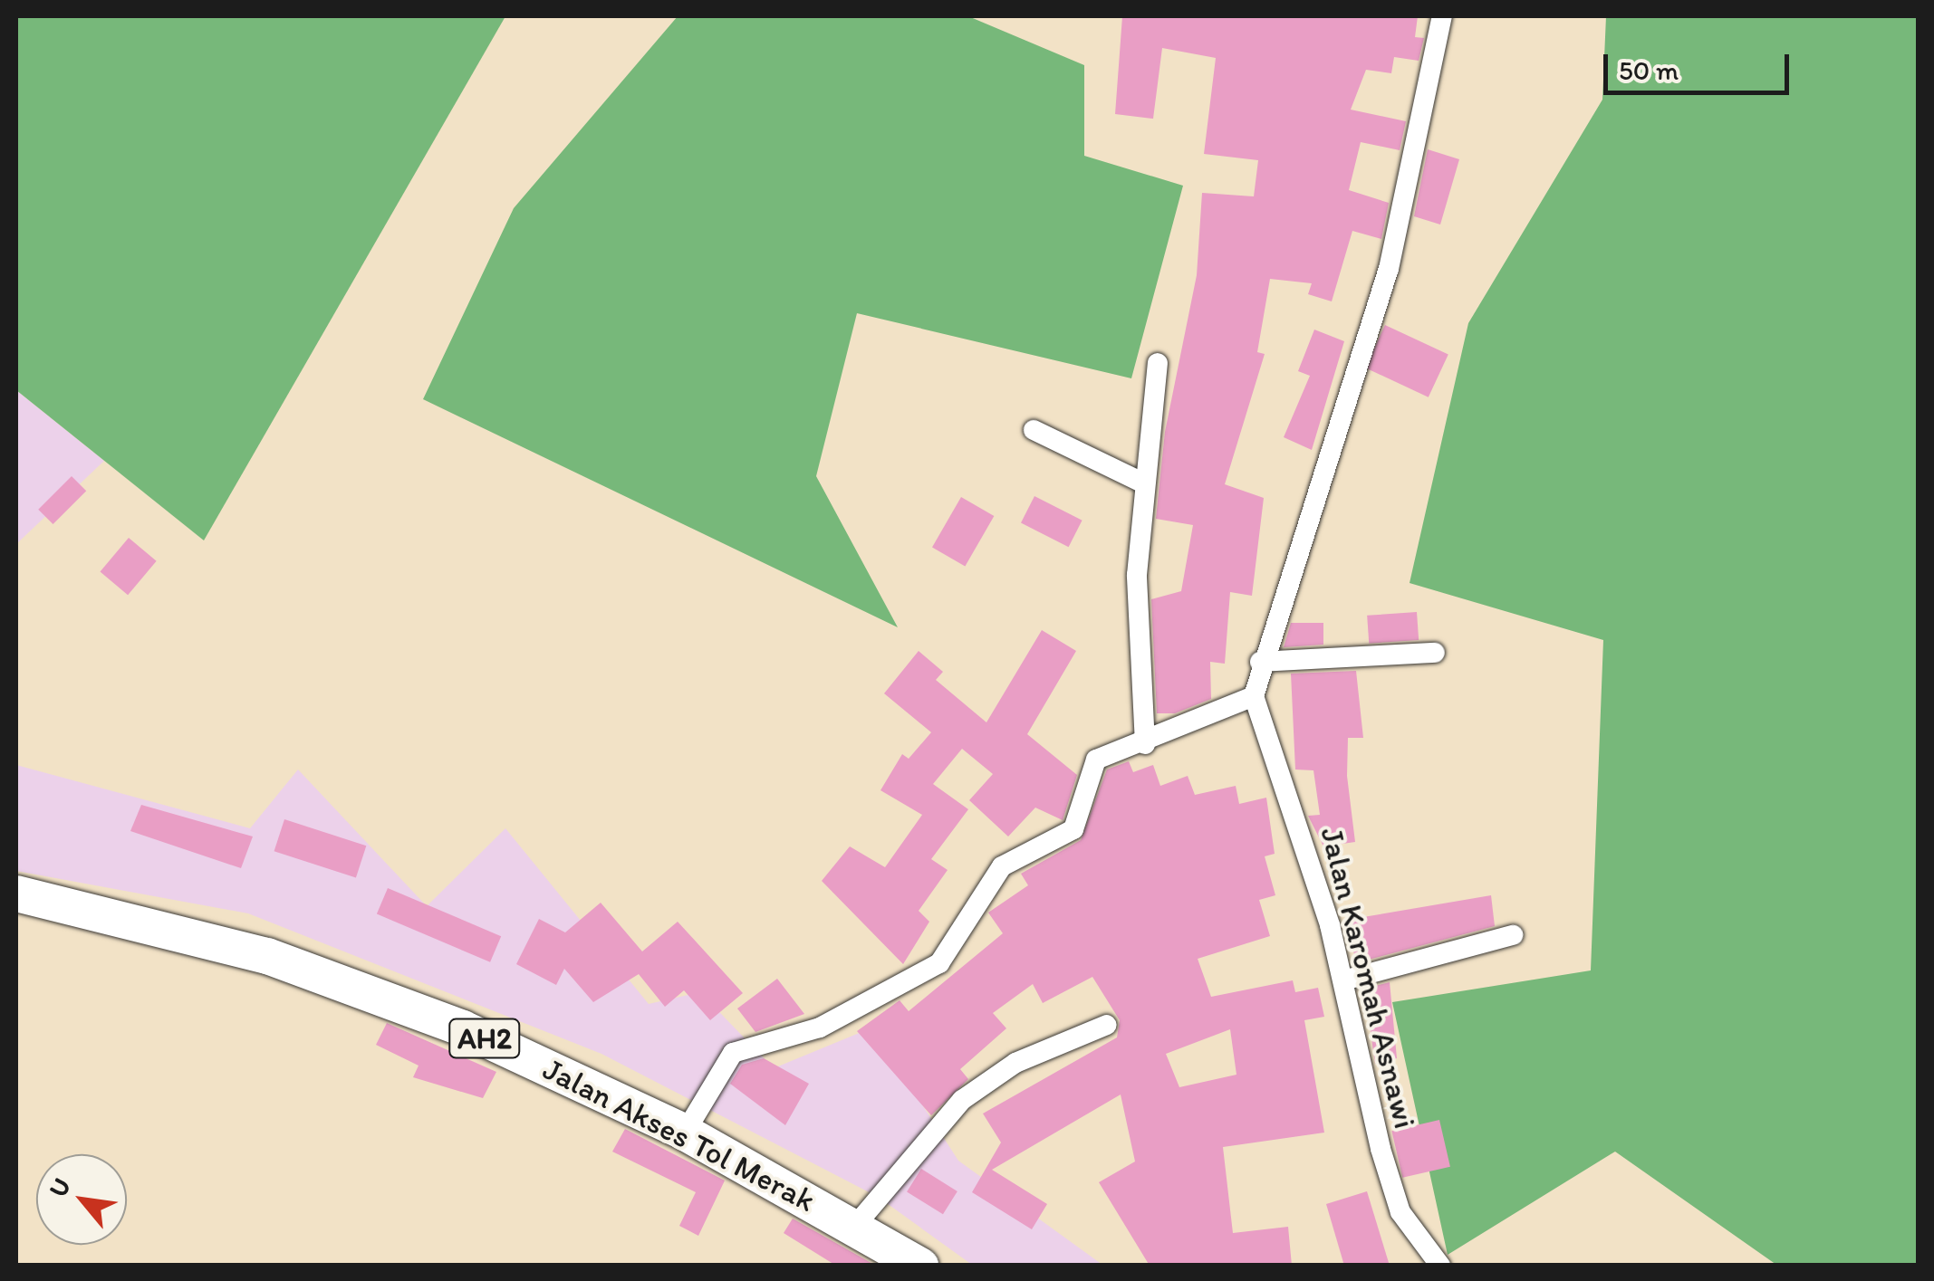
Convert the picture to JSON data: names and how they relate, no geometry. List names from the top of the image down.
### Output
{
  "streets": {
    "highway": ["AH2", "Jalan Akses Tol Merak"],
    "street": ["Jalan Karomah Asnawi"]
  },
  "scale_bar": "50 m",
  "north": "top left"
}
